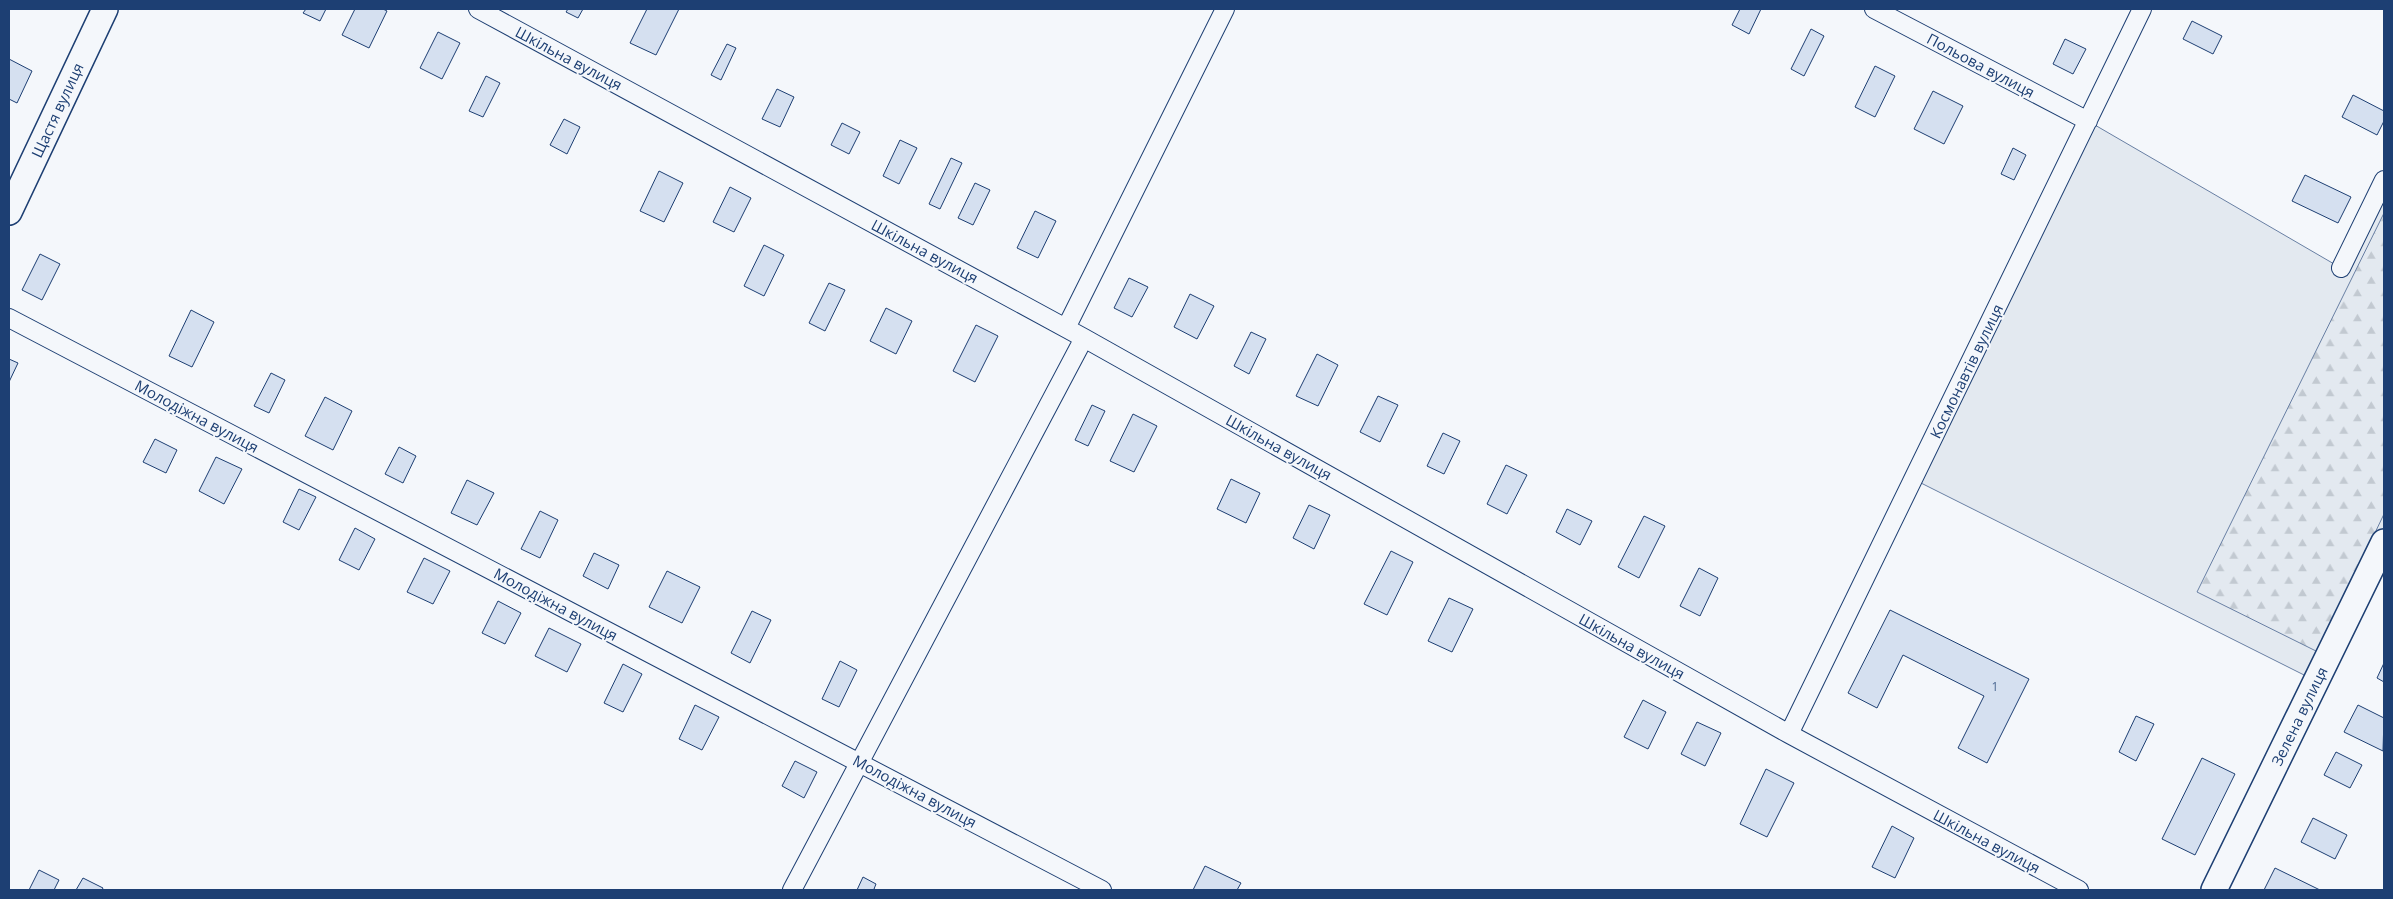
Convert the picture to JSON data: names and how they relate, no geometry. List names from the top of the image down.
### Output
{
  "streets": {
    "street": [
      "Шкільна вулиця",
      "Польова вулиця",
      "Щастя вулиця",
      "Космонавтів вулиця",
      "Молодіжна вулиця",
      "Зелена вулиця"
    ]
  },
  "crossings": [
    ["Шкільна вулиця", "Космонавтів вулиця"],
    ["Польова вулиця", "Космонавтів вулиця"]
  ],
  "house_numbers": ["1"]
}
